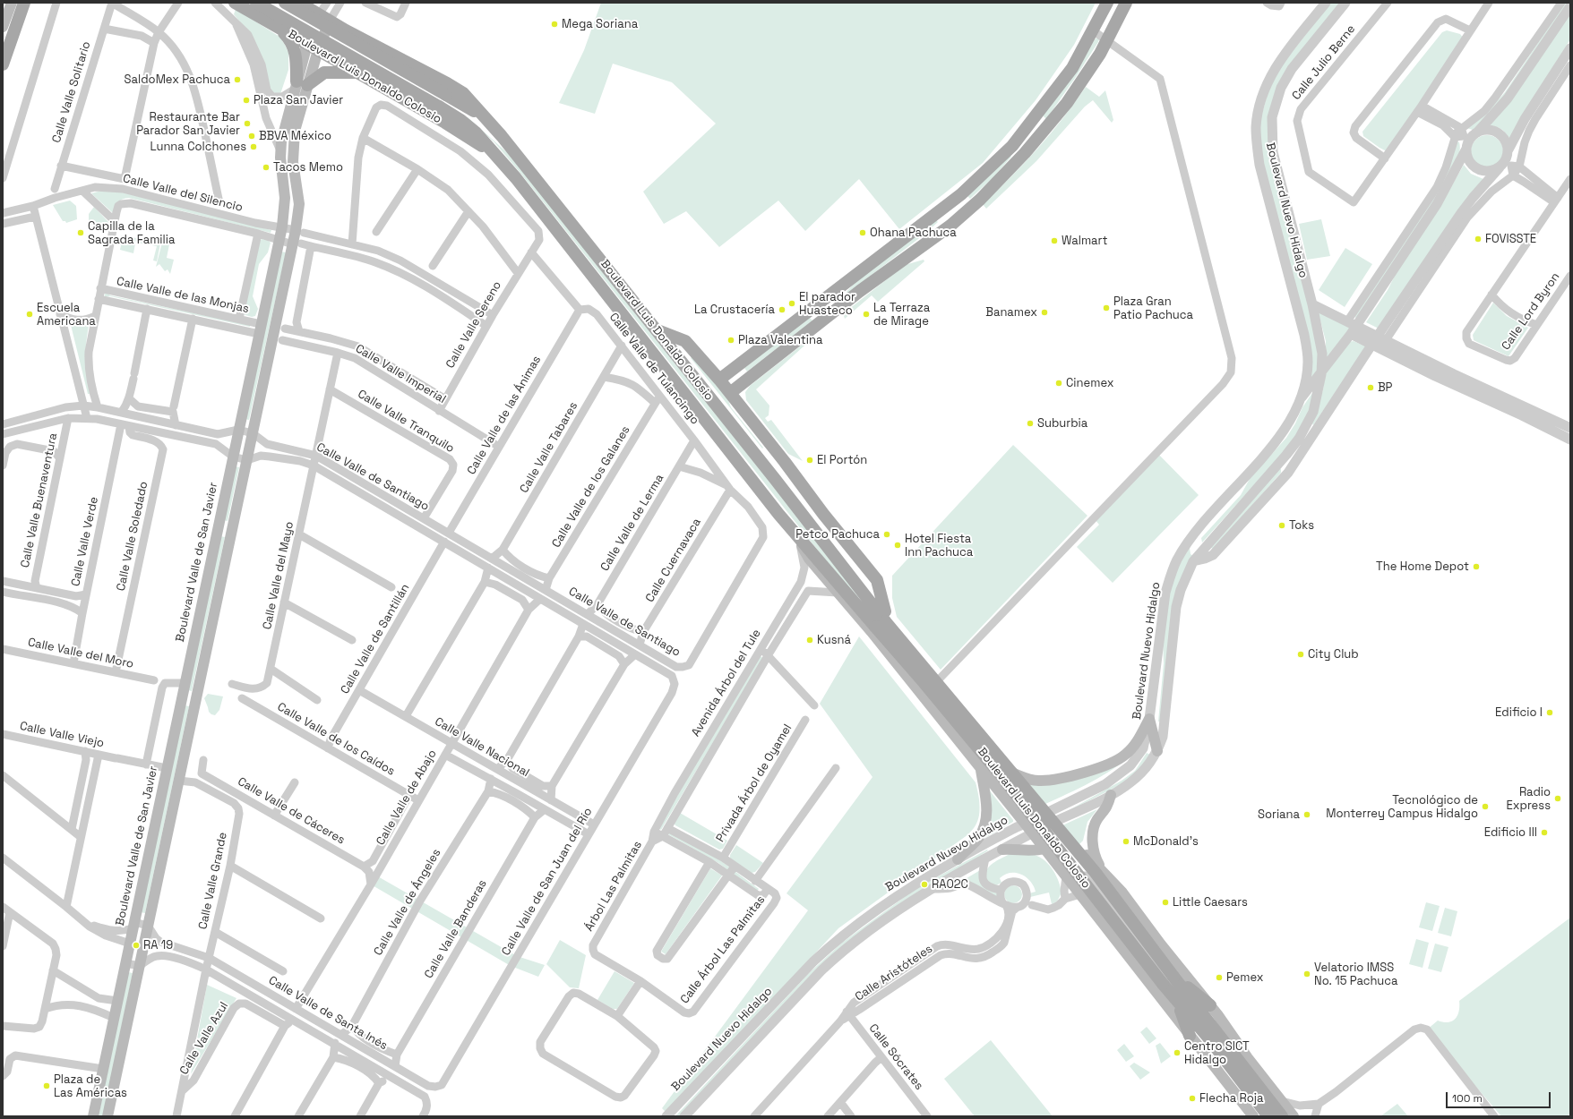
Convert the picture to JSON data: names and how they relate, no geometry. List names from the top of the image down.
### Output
{
  "streets": {
    "main road": ["Boulevard Luis Donaldo Colosio", "Boulevard Valle de San Javier"],
    "street": [
      "Calle Julio Berne",
      "Calle Valle Solitario",
      "Calle Valle del Silencio",
      "Boulevard Nuevo Hidalgo",
      "Calle Valle de las Monjas",
      "Calle Lord Byron",
      "Calle Valle Sereno",
      "Calle Valle de Tulancingo",
      "Calle Valle Imperial",
      "Calle Valle de las Ánimas",
      "Calle Valle Tranquilo",
      "Calle Valle Tabares",
      "Calle Valle de Santiago",
      "Calle Valle de los Galanes",
      "Calle Valle Buenaventura",
      "Calle Valle de Lerma",
      "Calle Valle Soledado",
      "Calle Valle Verde",
      "Calle Cuernavaca",
      "Calle Valle del Mayo",
      "Calle Valle de Santillán",
      "Calle Valle del Moro",
      "Avenida Árbol del Tule",
      "Calle Valle Viejo",
      "Calle Valle de los Caídos",
      "Calle Valle Nacional",
      "Privada Árbol de Oyamel",
      "Calle Valle de Abajo",
      "Calle Valle de Cáceres",
      "Calle Valle Grande",
      "Calle Valle de San Juan del Río",
      "Árbol Las Palmitas",
      "Calle Valle de Ángeles",
      "Calle Valle Banderas",
      "Calle Árbol Las Palmitas",
      "Calle Aristóteles",
      "Calle Valle de Santa Inés",
      "Calle Valle Azul",
      "Calle Sócrates"
    ]
  },
  "crossings": [
    ["Boulevard Luis Donaldo Colosio", "Boulevard Nuevo Hidalgo"],
    ["Boulevard Luis Donaldo Colosio", "Boulevard Valle de San Javier"],
    ["Boulevard Luis Donaldo Colosio", "Avenida Árbol del Tule"],
    ["Calle Valle del Silencio", "Calle Valle Sereno"],
    ["Calle Valle del Silencio", "Boulevard Valle de San Javier"],
    ["Calle Valle de las Monjas", "Boulevard Valle de San Javier"],
    ["Calle Valle Sereno", "Calle Valle Imperial"],
    ["Calle Valle de Tulancingo", "Calle Valle de las Ánimas"],
    ["Calle Valle de Tulancingo", "Calle Valle Tabares"],
    ["Calle Valle de Tulancingo", "Calle Valle de Santiago"],
    ["Calle Valle de Tulancingo", "Calle Valle de los Galanes"],
    ["Calle Valle de Tulancingo", "Calle Valle de Lerma"],
    ["Calle Valle de Tulancingo", "Calle Cuernavaca"],
    ["Calle Valle Imperial", "Calle Valle de las Ánimas"],
    ["Calle Valle Imperial", "Calle Valle del Mayo"],
    ["Calle Valle de las Ánimas", "Calle Valle de Santiago"],
    ["Calle Valle Tranquilo", "Calle Valle de Santiago"],
    ["Calle Valle Tranquilo", "Calle Valle del Mayo"],
    ["Calle Valle Tabares", "Calle Valle de Santiago"],
    ["Calle Valle de Santiago", "Calle Valle de los Galanes"],
    ["Calle Valle de Santiago", "Calle Valle de Lerma"],
    ["Calle Valle de Santiago", "Calle Cuernavaca"],
    ["Calle Valle de Santiago", "Boulevard Valle de San Javier"],
    ["Calle Valle de Santiago", "Calle Valle del Mayo"],
    ["Calle Valle de Santiago", "Calle Valle de Santillán"],
    ["Calle Valle de Santiago", "Calle Valle de Abajo"],
    ["Calle Valle de Santiago", "Calle Valle de San Juan del Río"],
    ["Calle Valle Soledado", "Calle Valle Verde"],
    ["Calle Valle Soledado", "Calle Valle del Moro"],
    ["Calle Valle Verde", "Calle Valle del Moro"],
    ["Boulevard Valle de San Javier", "Calle Valle Viejo"],
    ["Boulevard Valle de San Javier", "Calle Valle de Cáceres"],
    ["Boulevard Valle de San Javier", "Calle Valle de Santa Inés"],
    ["Calle Valle de Santillán", "Calle Valle de los Caídos"],
    ["Calle Valle de Santillán", "Calle Valle Nacional"],
    ["Avenida Árbol del Tule", "Árbol Las Palmitas"],
    ["Calle Valle de los Caídos", "Calle Valle de Abajo"],
    ["Calle Valle Nacional", "Calle Valle de Abajo"],
    ["Calle Valle Nacional", "Calle Valle de San Juan del Río"],
    ["Calle Valle Nacional", "Calle Valle de Ángeles"],
    ["Calle Valle Nacional", "Calle Valle Banderas"],
    ["Calle Valle de Abajo", "Calle Valle de Cáceres"],
    ["Calle Valle de Abajo", "Calle Valle de Santa Inés"],
    ["Calle Valle de Cáceres", "Calle Valle Grande"],
    ["Calle Valle Grande", "Calle Valle de Santa Inés"],
    ["Calle Valle Grande", "Calle Valle Azul"],
    ["Calle Valle de San Juan del Río", "Calle Valle de Santa Inés"],
    ["Árbol Las Palmitas", "Calle Árbol Las Palmitas"],
    ["Calle Valle de Ángeles", "Calle Valle de Santa Inés"],
    ["Calle Valle Banderas", "Calle Valle de Santa Inés"],
    ["Calle Aristóteles", "Calle Sócrates"]
  ],
  "places": [
    "Mega Soriana",
    "SaldoMex Pachuca",
    "Plaza San Javier",
    "Restaurante Bar Parador San Javier",
    "BBVA México",
    "Lunna Colchones",
    "Tacos Memo",
    "Capilla de la Sagrada Familia",
    "Ohana Pachuca",
    "FOVISSTE",
    "Walmart",
    "El parador Huasteco",
    "Plaza Gran Patio Pachuca",
    "La Crustacería",
    "Banamex",
    "Escuela Americana",
    "La Terraza de Mirage",
    "Plaza Valentina",
    "Cinemex",
    "BP",
    "Suburbia",
    "El Portón",
    "Toks",
    "Petco Pachuca",
    "Hotel Fiesta Inn Pachuca",
    "The Home Depot",
    "Kusná",
    "City Club",
    "Edificio I",
    "Radio Express",
    "Tecnológico de Monterrey Campus Hidalgo",
    "Soriana",
    "Edificio III",
    "McDonald's",
    "RA02C",
    "Little Caesars",
    "RA 19",
    "Velatorio IMSS No. 15 Pachuca",
    "Pemex",
    "Centro SICT Hidalgo",
    "Plaza de Las Américas",
    "Flecha Roja"
  ],
  "scale_bar": "100 m"
}
